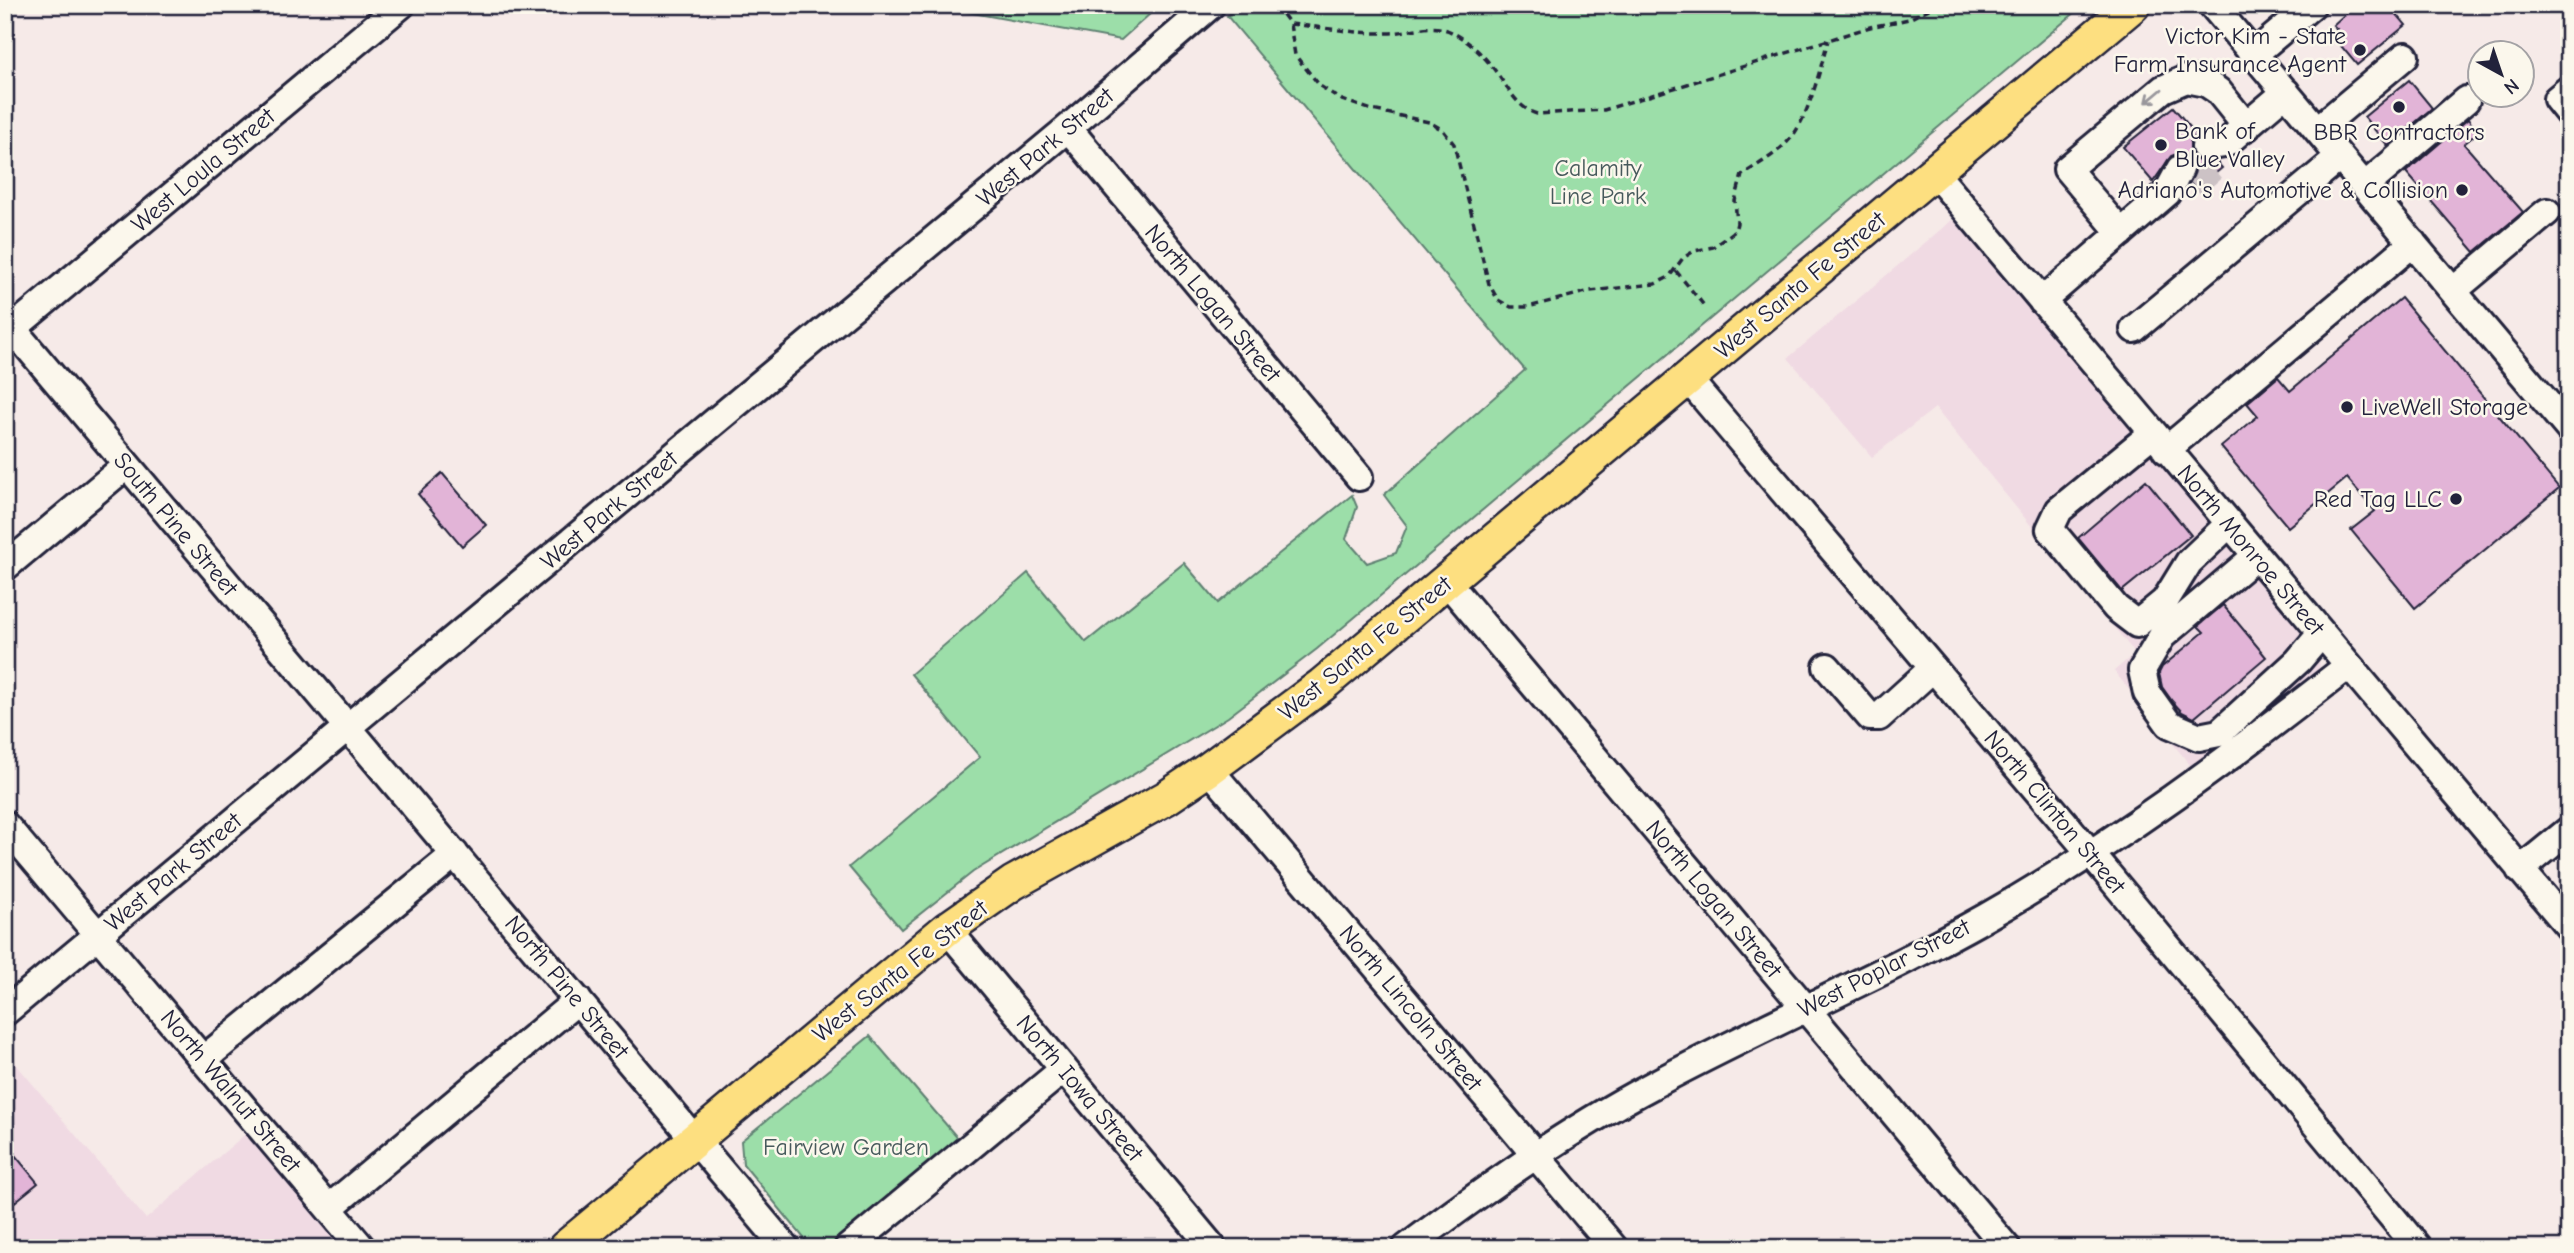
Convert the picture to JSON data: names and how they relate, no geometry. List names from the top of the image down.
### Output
{
  "streets": {
    "main road": ["West Santa Fe Street"],
    "street": [
      "West Park Street",
      "West Loula Street",
      "North Logan Street",
      "South Pine Street",
      "North Monroe Street",
      "North Clinton Street",
      "West Poplar Street",
      "North Pine Street",
      "North Lincoln Street",
      "North Iowa Street",
      "North Walnut Street"
    ]
  },
  "crossings": [
    ["West Park Street", "North Logan Street"],
    ["West Park Street", "South Pine Street"],
    ["West Park Street", "North Pine Street"],
    ["West Park Street", "North Walnut Street"],
    ["West Loula Street", "South Pine Street"],
    ["West Santa Fe Street", "North Logan Street"],
    ["West Santa Fe Street", "North Monroe Street"],
    ["West Santa Fe Street", "North Clinton Street"],
    ["West Santa Fe Street", "North Pine Street"],
    ["West Santa Fe Street", "North Lincoln Street"],
    ["West Santa Fe Street", "North Iowa Street"],
    ["North Logan Street", "West Poplar Street"],
    ["South Pine Street", "North Pine Street"],
    ["North Monroe Street", "West Poplar Street"],
    ["North Clinton Street", "West Poplar Street"],
    ["West Poplar Street", "North Lincoln Street"]
  ],
  "parks": ["Calamity Line Park", "Fairview Garden"],
  "places": [
    "Victor Kim - State Farm Insurance Agent",
    "BBR Contractors",
    "Bank of Blue Valley",
    "Adriano's Automotive & Collision",
    "LiveWell Storage",
    "Red Tag LLC"
  ],
  "north": "bottom right"
}
